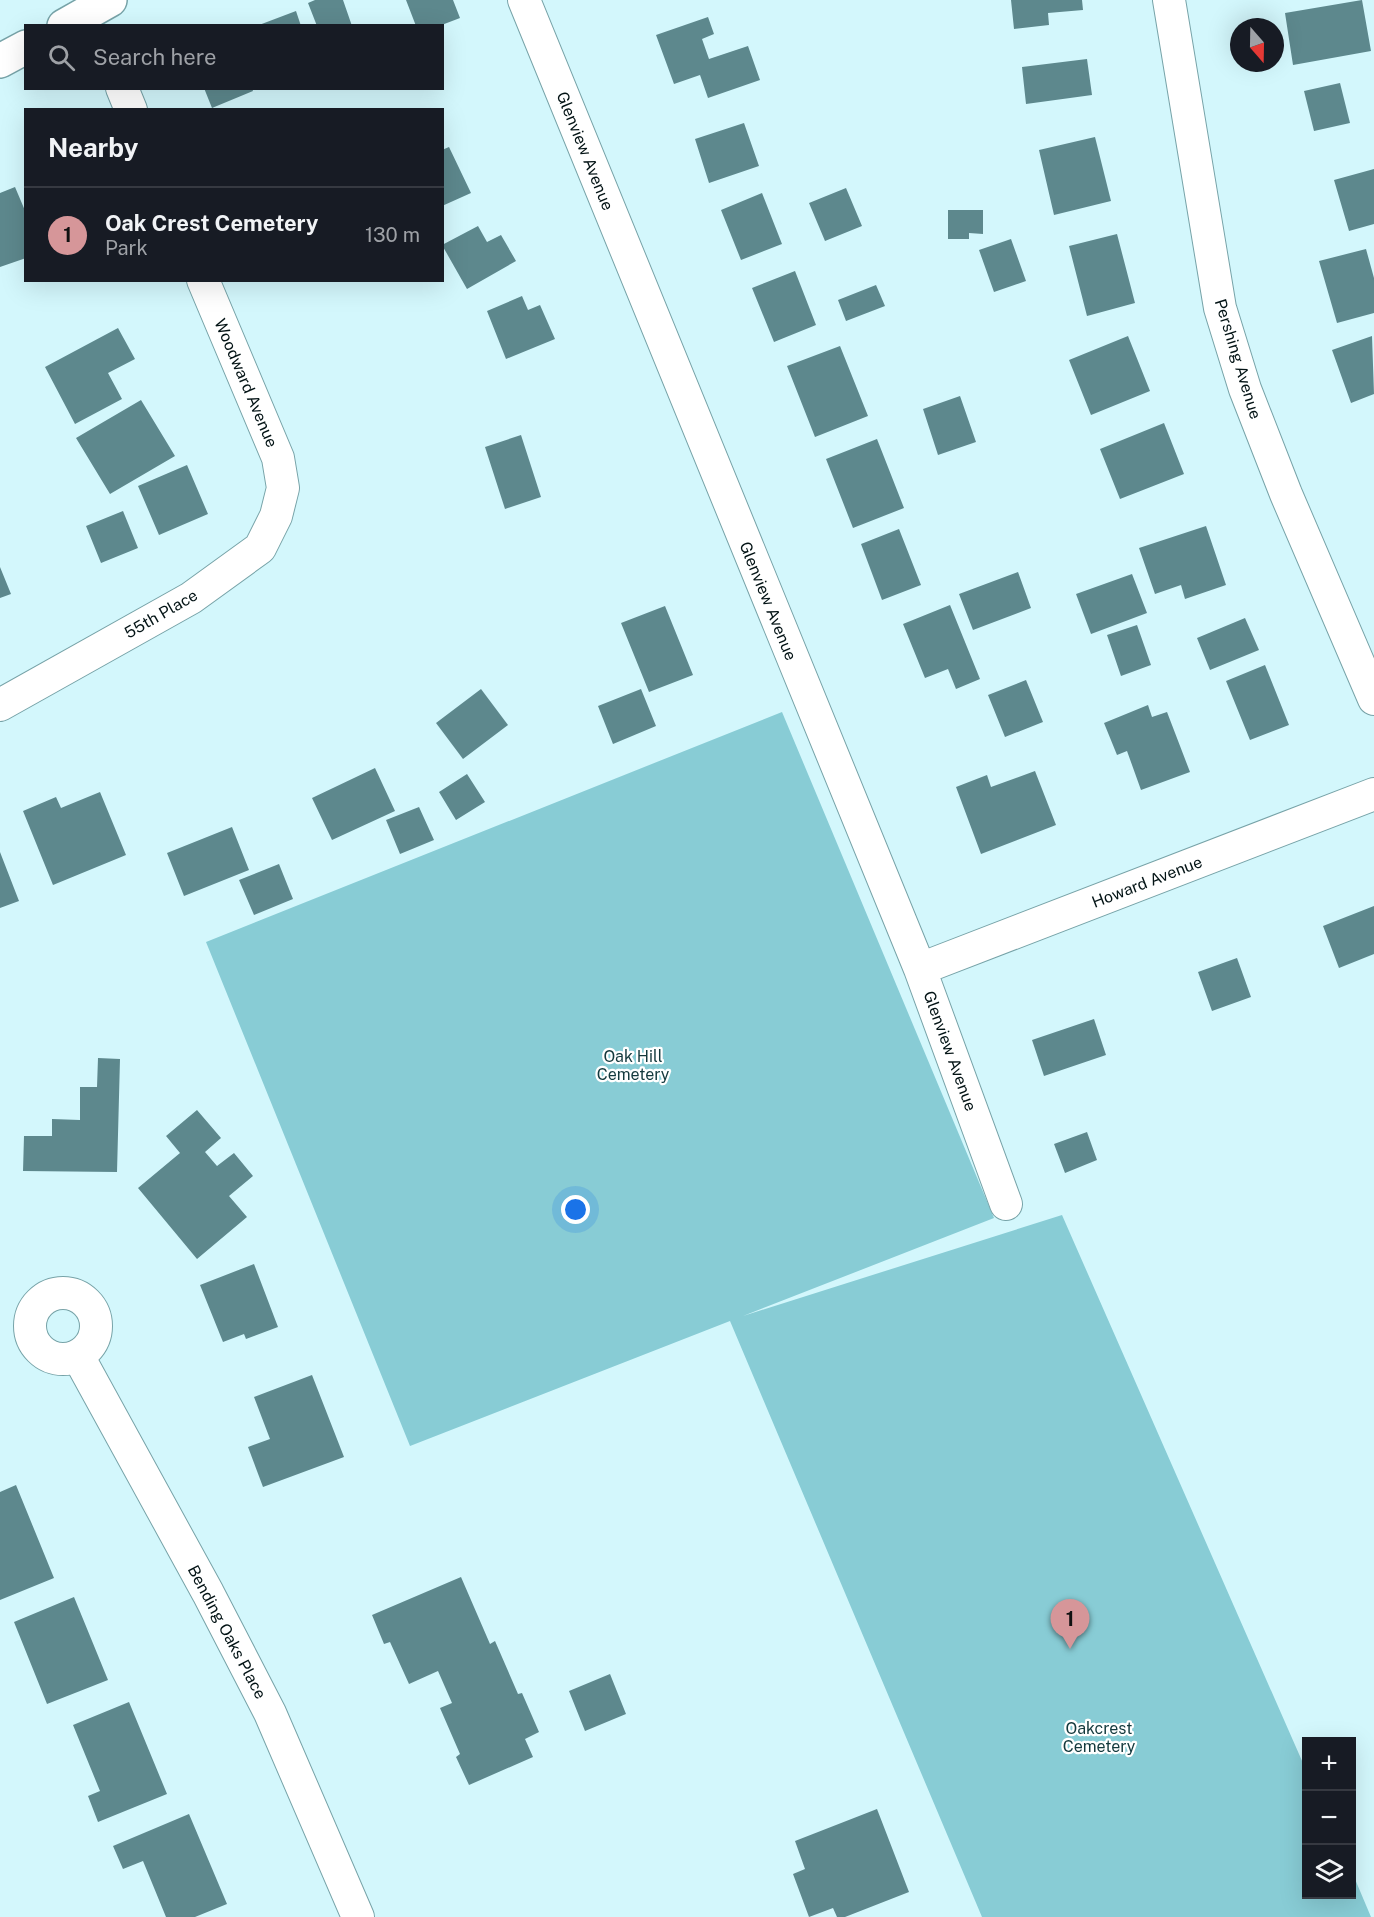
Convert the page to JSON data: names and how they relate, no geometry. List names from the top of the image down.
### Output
{
  "streets": {
    "street": [
      "Glenview Avenue",
      "Pershing Avenue",
      "Woodward Avenue",
      "55th Place",
      "Howard Avenue",
      "Bending Oaks Place"
    ]
  },
  "crossings": [
    ["Glenview Avenue", "Howard Avenue"],
    ["Woodward Avenue", "55th Place"]
  ],
  "parks": ["Oak Hill Cemetery", "Oakcrest Cemetery"],
  "north": "bottom",
  "page": {
    "search": "Search here",
    "heading": "Nearby",
    "list": [
      {
        "mark": "1",
        "name": "Oak Crest Cemetery",
        "note": "Park",
        "value": "130 m"
      }
    ],
    "pins": "1",
    "map_buttons": ["+", "−"]
  }
}
